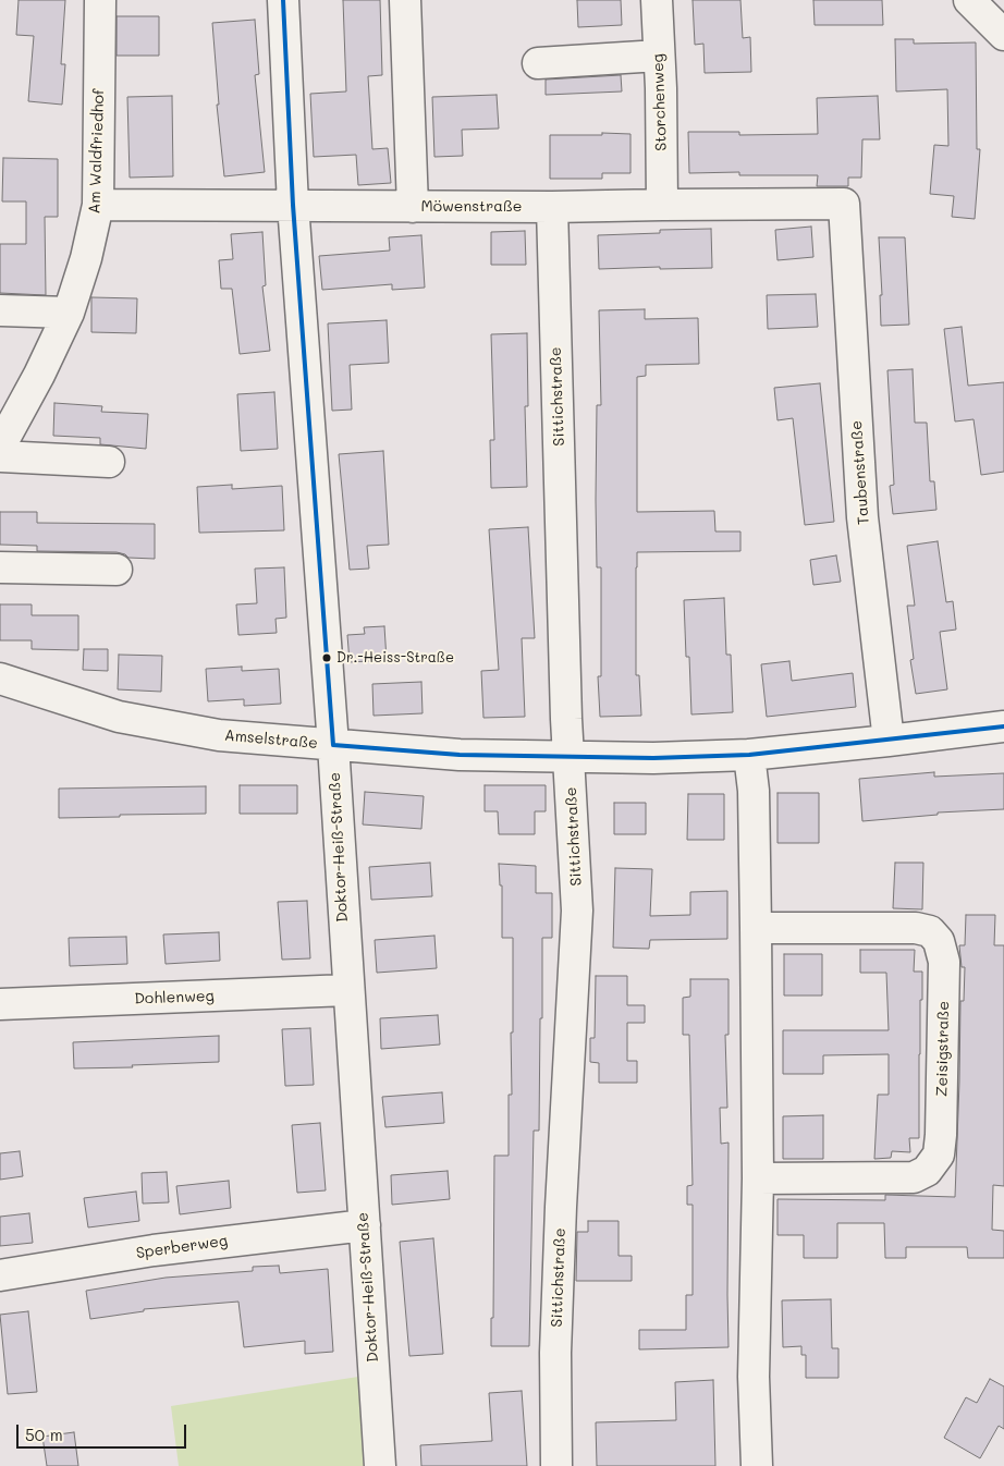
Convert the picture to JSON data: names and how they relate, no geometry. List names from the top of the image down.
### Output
{
  "streets": {
    "street": [
      "Storchenweg",
      "Am Waldfriedhof",
      "Möwenstraße",
      "Sittichstraße",
      "Taubenstraße",
      "Amselstraße",
      "Doktor-Heiß-Straße",
      "Dohlenweg",
      "Zeisigstraße",
      "Sperberweg"
    ]
  },
  "crossings": [
    ["Storchenweg", "Möwenstraße"],
    ["Am Waldfriedhof", "Möwenstraße"],
    ["Möwenstraße", "Sittichstraße"],
    ["Möwenstraße", "Taubenstraße"],
    ["Möwenstraße", "Doktor-Heiß-Straße"],
    ["Sittichstraße", "Amselstraße"],
    ["Taubenstraße", "Amselstraße"],
    ["Amselstraße", "Doktor-Heiß-Straße"],
    ["Doktor-Heiß-Straße", "Dohlenweg"],
    ["Doktor-Heiß-Straße", "Sperberweg"]
  ],
  "places": ["Dr.-Heiss-Straße"],
  "scale_bar": "50 m"
}
